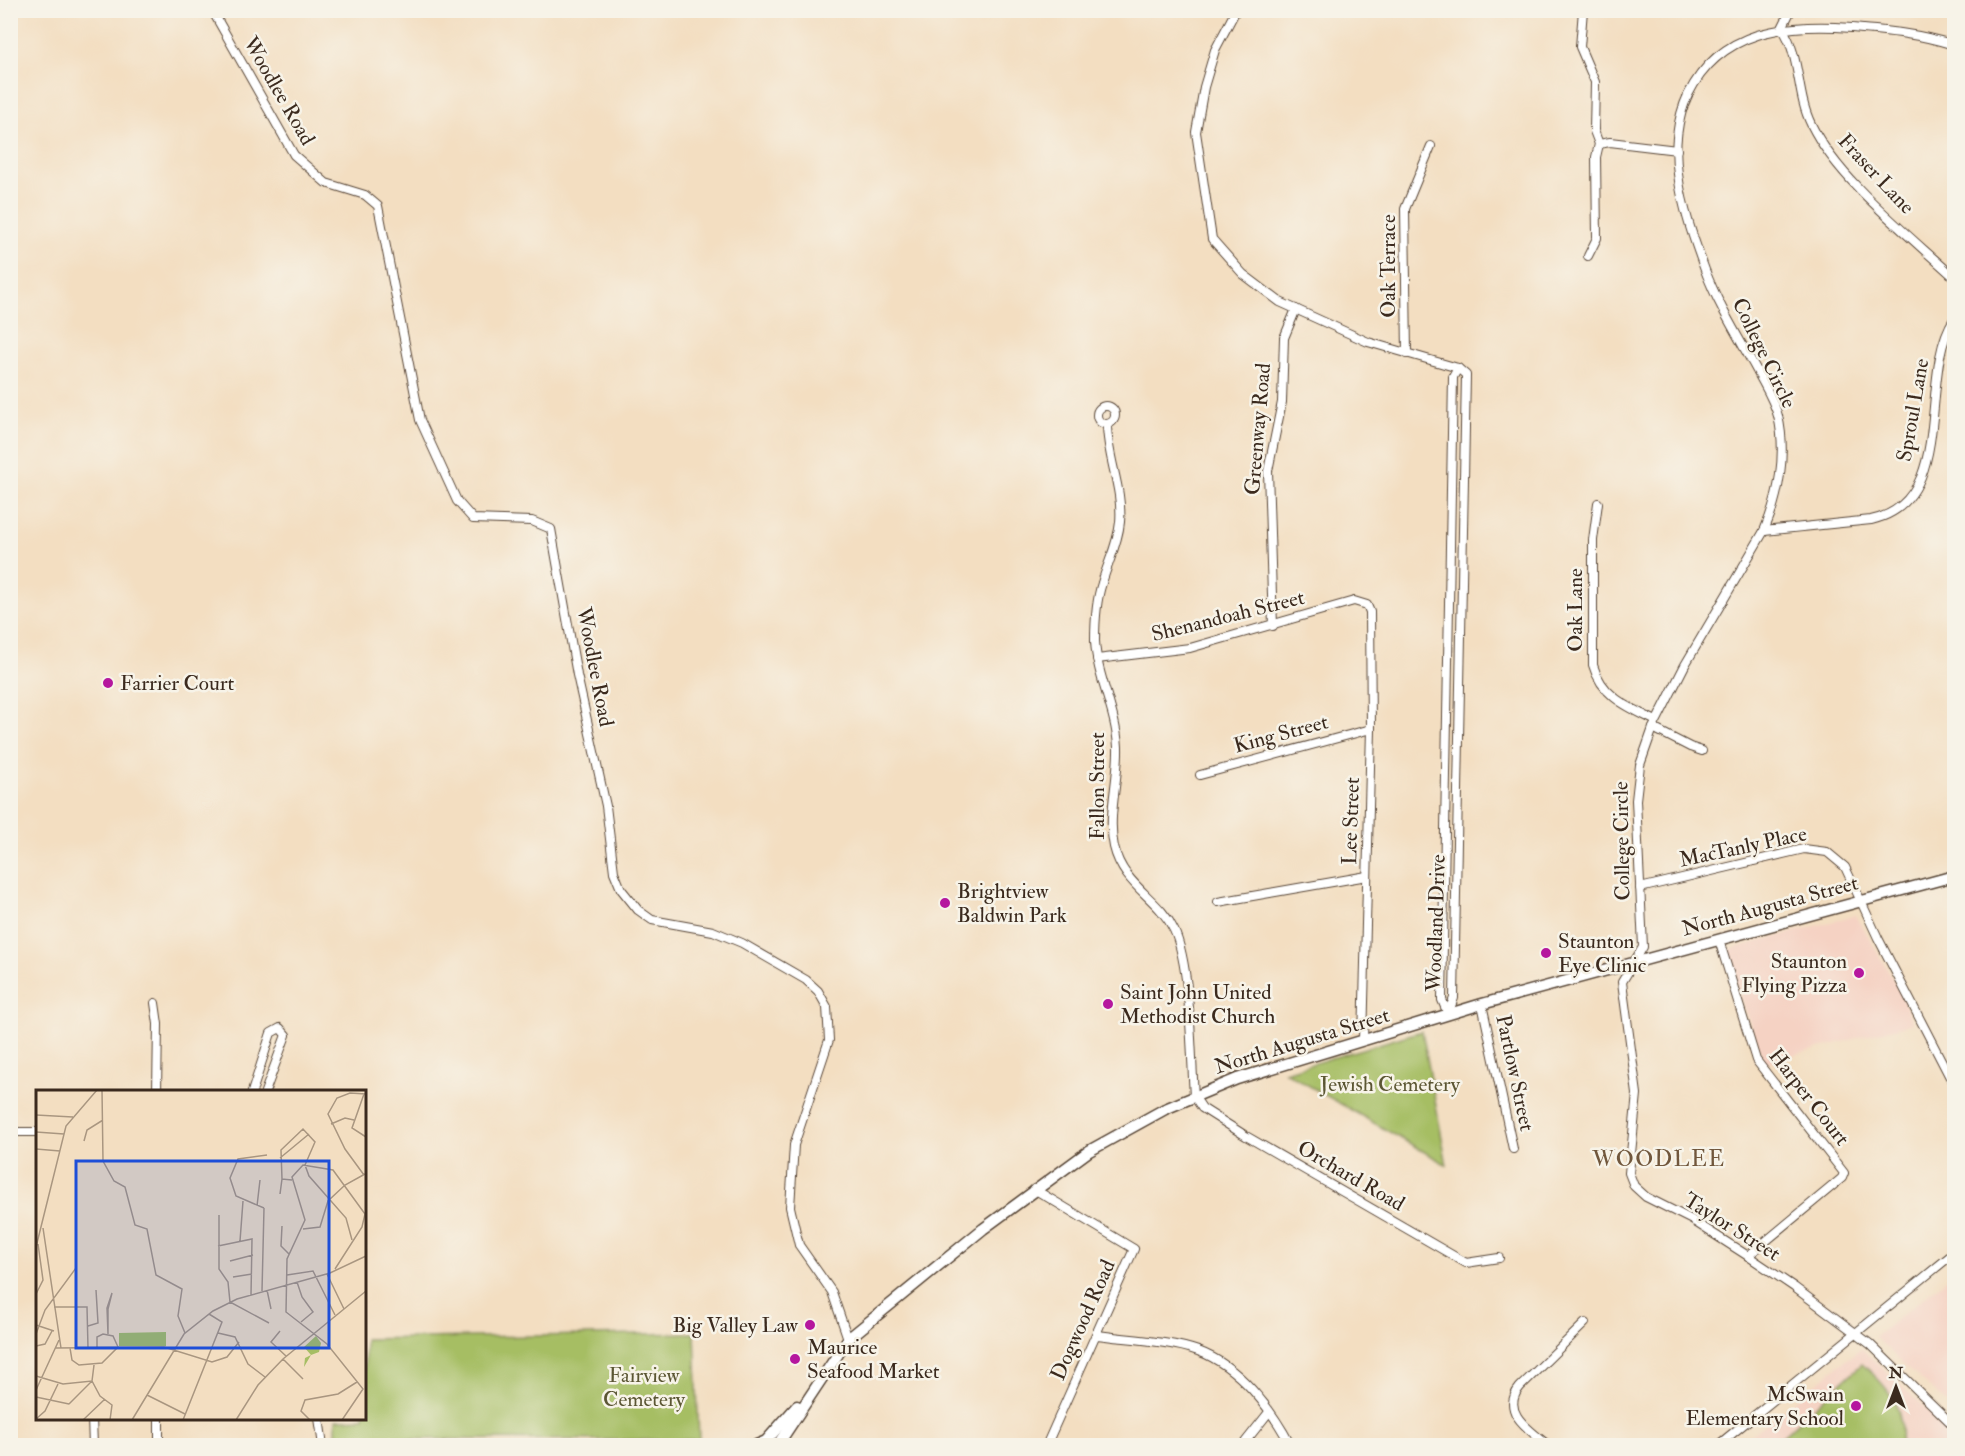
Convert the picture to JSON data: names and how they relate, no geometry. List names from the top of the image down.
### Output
{
  "streets": {
    "main road": ["North Augusta Street"],
    "street": [
      "Woodlee Road",
      "Fraser Lane",
      "Oak Terrace",
      "College Circle",
      "Sproul Lane",
      "Greenway Road",
      "Oak Lane",
      "Shenandoah Street",
      "King Street",
      "Fallon Street",
      "Lee Street",
      "MacTanly Place",
      "Woodland Drive",
      "Partlow Street",
      "Harper Court",
      "Orchard Road",
      "Taylor Street",
      "Dogwood Road"
    ]
  },
  "crossings": [
    ["Woodlee Road", "North Augusta Street"],
    ["Fraser Lane", "College Circle"],
    ["College Circle", "Sproul Lane"],
    ["College Circle", "Oak Lane"],
    ["College Circle", "MacTanly Place"],
    ["College Circle", "North Augusta Street"],
    ["College Circle", "Taylor Street"],
    ["Greenway Road", "Shenandoah Street"],
    ["Shenandoah Street", "Fallon Street"],
    ["Shenandoah Street", "Lee Street"],
    ["King Street", "Lee Street"],
    ["Fallon Street", "North Augusta Street"],
    ["Fallon Street", "Orchard Road"],
    ["Lee Street", "North Augusta Street"],
    ["MacTanly Place", "North Augusta Street"],
    ["North Augusta Street", "Woodland Drive"],
    ["North Augusta Street", "Partlow Street"],
    ["North Augusta Street", "Harper Court"],
    ["North Augusta Street", "Orchard Road"],
    ["North Augusta Street", "Taylor Street"],
    ["North Augusta Street", "Dogwood Road"],
    ["Harper Court", "Taylor Street"]
  ],
  "districts": ["WOODLEE"],
  "parks": ["Jewish Cemetery", "Fairview Cemetery"],
  "places": [
    "Farrier Court",
    "Brightview Baldwin Park",
    "Staunton Eye Clinic",
    "Staunton Flying Pizza",
    "Saint John United Methodist Church",
    "Big Valley Law",
    "Maurice Seafood Market",
    "McSwain Elementary School"
  ],
  "north": "top"
}
